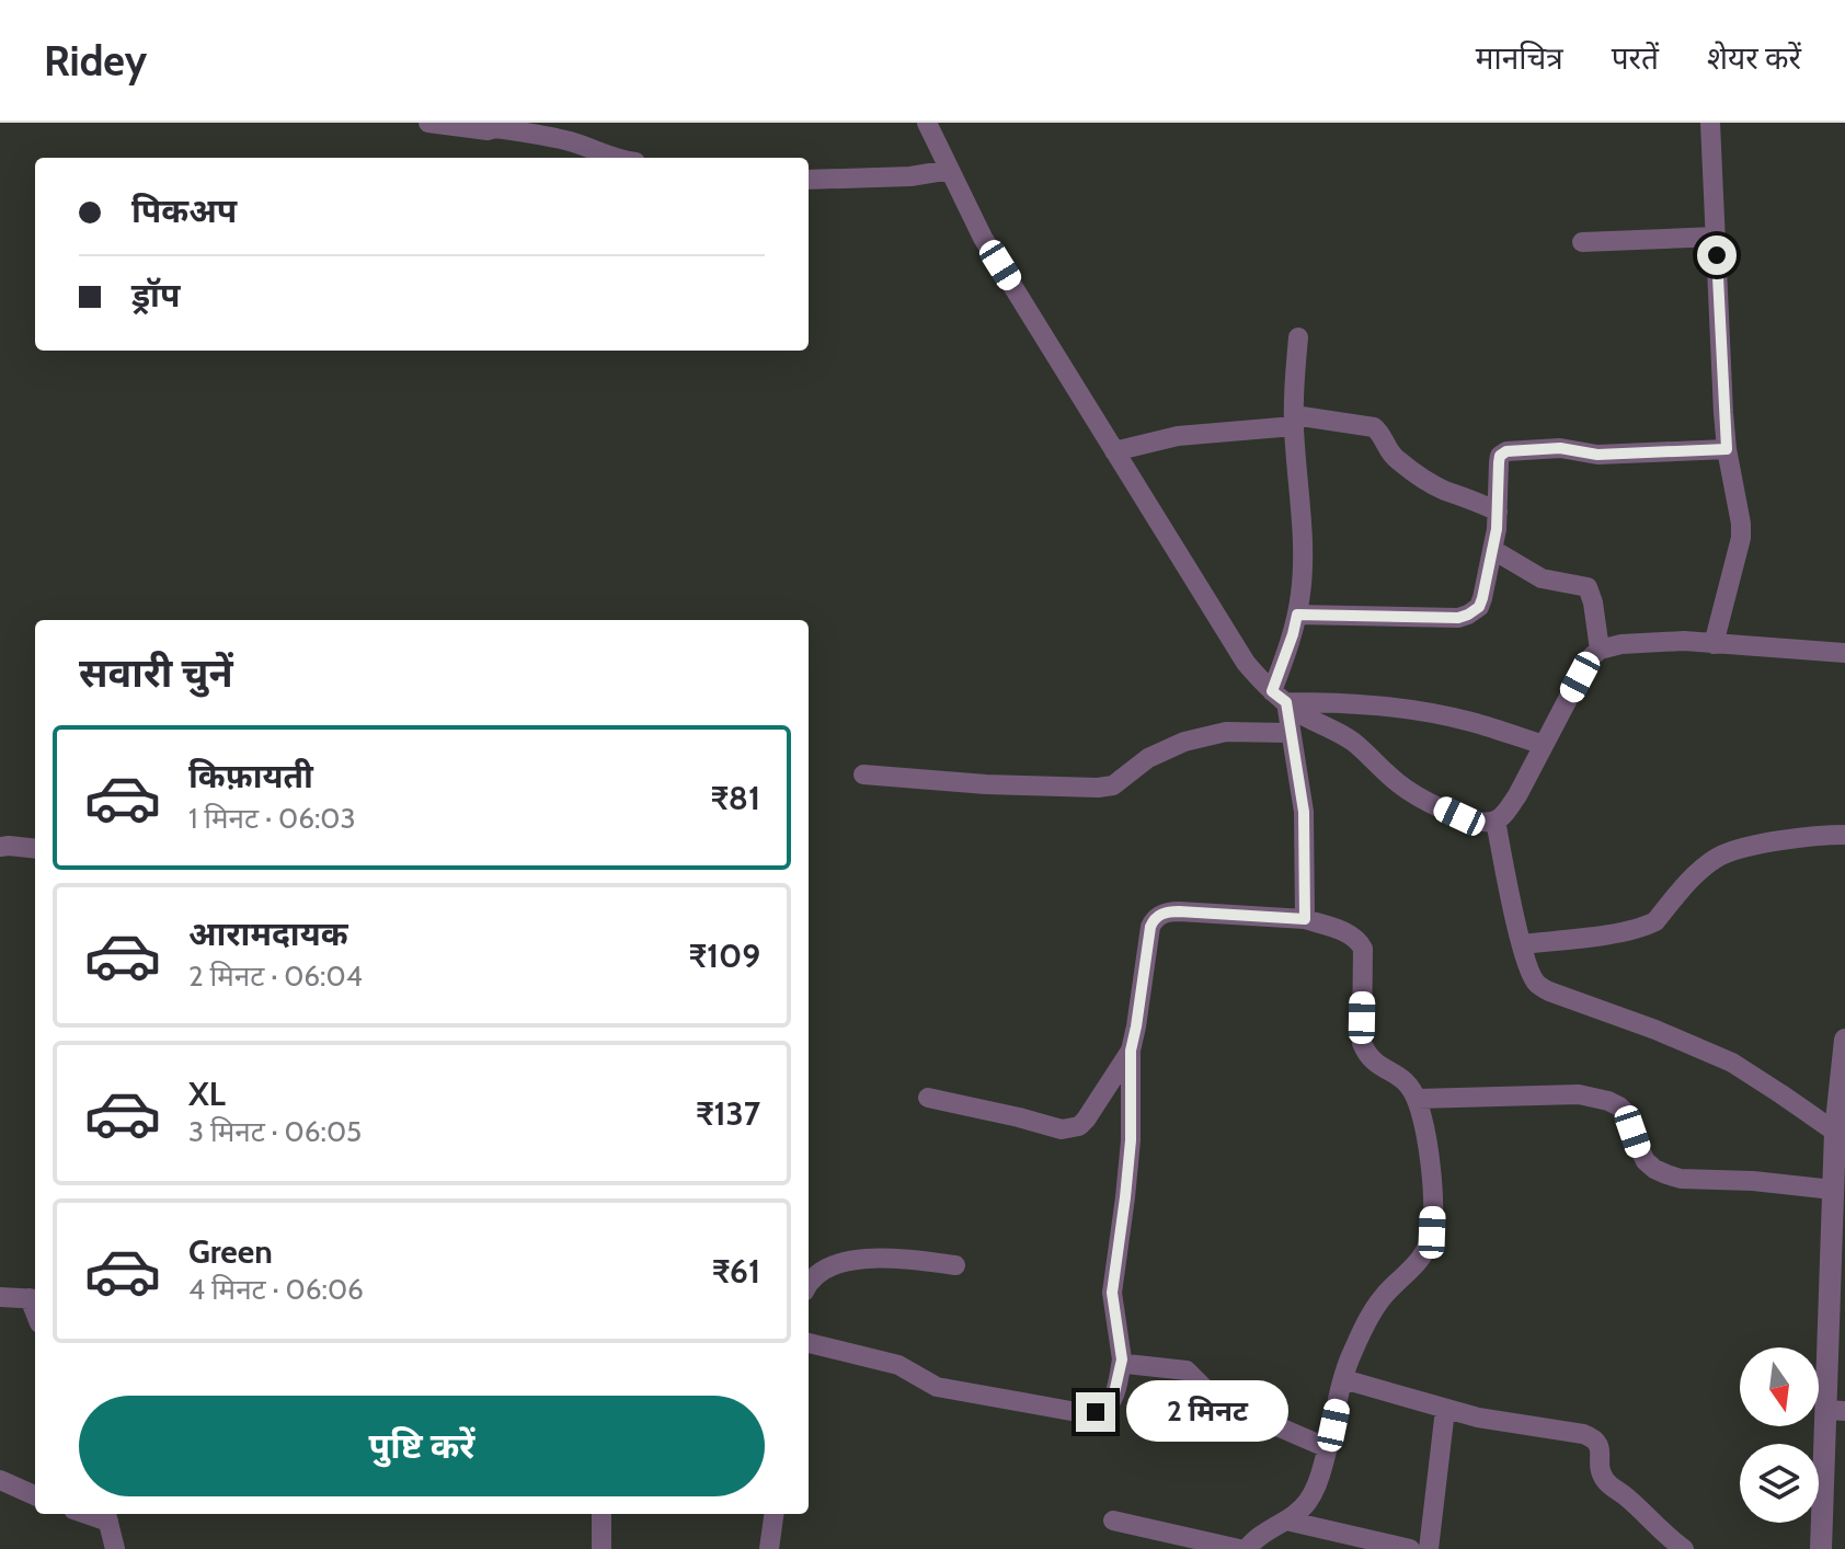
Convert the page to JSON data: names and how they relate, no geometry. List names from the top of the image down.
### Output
{
  "north": "bottom",
  "page": {
    "header": "Ridey",
    "nav": ["मानचित्र", "परतें", "शेयर करें"],
    "banner": ["पिकअप", "ड्रॉप"],
    "heading": "सवारी चुनें",
    "list": [
      {
        "name": "किफ़ायती",
        "note": "1 मिनट · 06:03",
        "value": "₹81"
      },
      {
        "name": "आरामदायक",
        "note": "2 मिनट · 06:04",
        "value": "₹109"
      },
      {
        "name": "XL",
        "note": "3 मिनट · 06:05",
        "value": "₹137"
      },
      {
        "name": "Green",
        "note": "4 मिनट · 06:06",
        "value": "₹61"
      }
    ],
    "buttons": "पुष्टि करें",
    "bubble": "2 मिनट"
  }
}
